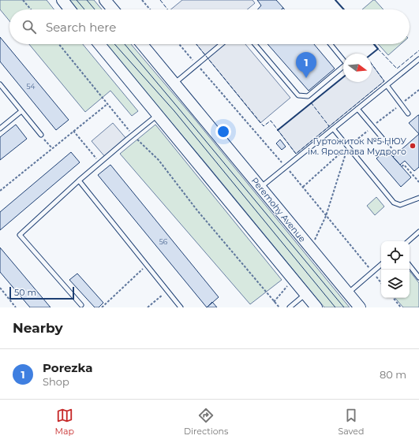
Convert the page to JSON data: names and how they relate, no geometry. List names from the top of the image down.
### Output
{
  "streets": {
    "main road": ["Peremohy Avenue"]
  },
  "places": ["Гуртожиток №5 НЮУ ім. Ярослава Мудрого"],
  "house_numbers": ["54", "56"],
  "scale_bar": "50 m",
  "north": "right",
  "page": {
    "search": "Search here",
    "pins": "1",
    "scale": "50 m",
    "heading": "Nearby",
    "list": [
      {
        "mark": "1",
        "name": "Porezka",
        "note": "Shop",
        "value": "80 m"
      }
    ],
    "nav": ["Map", "Directions", "Saved"]
  }
}
